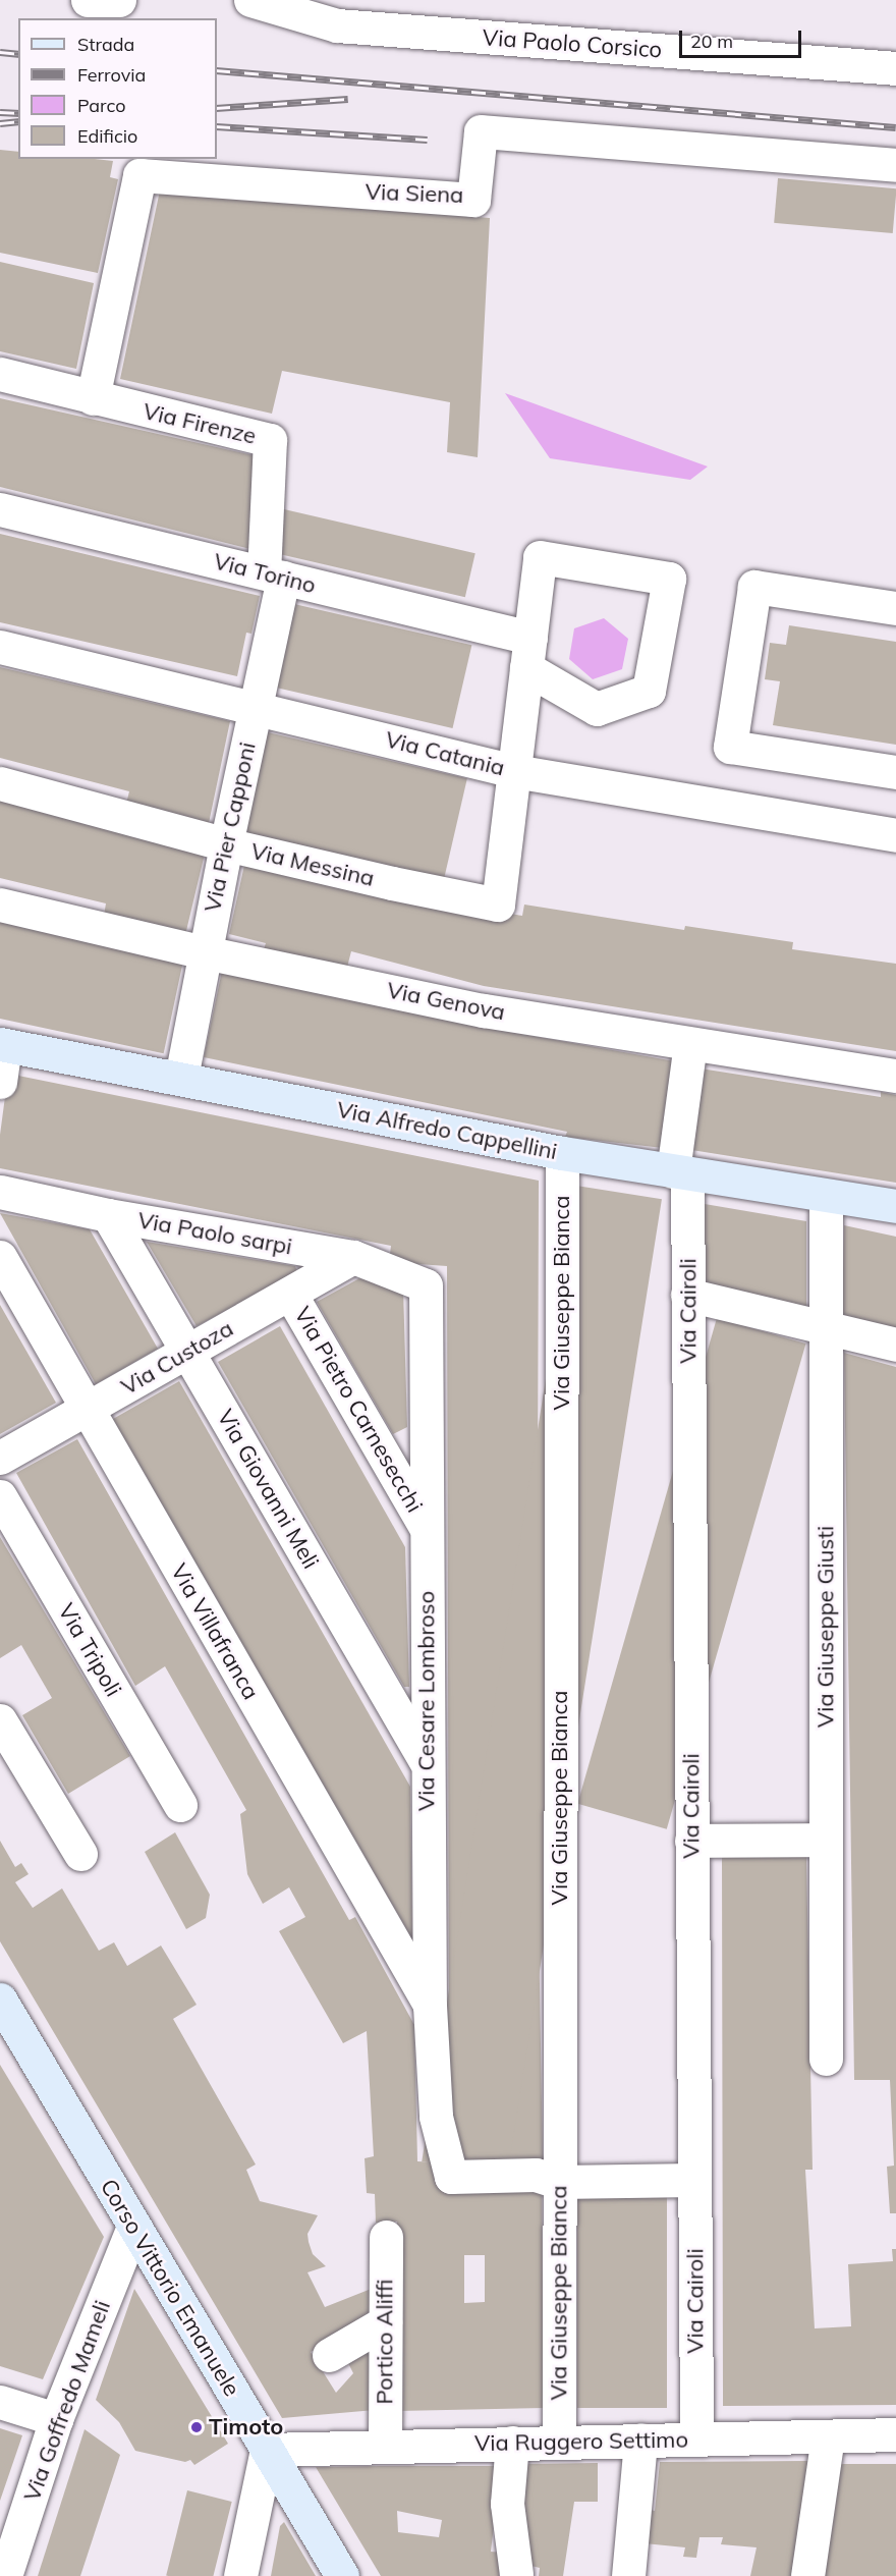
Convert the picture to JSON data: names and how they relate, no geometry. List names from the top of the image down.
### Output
{
  "streets": {
    "street": [
      "Via Paolo Corsico",
      "Via Siena",
      "Via Firenze",
      "Via Torino",
      "Via Catania",
      "Via Pier Capponi",
      "Via Messina",
      "Via Genova",
      "Via Alfredo Cappellini",
      "Via Paolo sarpi",
      "Via Giuseppe Bianca",
      "Via Cairoli",
      "Via Custoza",
      "Via Pietro Carnesecchi",
      "Via Giovanni Meli",
      "Via Giuseppe Giusti",
      "Via Villafranca",
      "Via Tripoli",
      "Via Cesare Lombroso",
      "Corso Vittorio Emanuele",
      "Portico Aliffi",
      "Via Goffredo Mameli",
      "Via Ruggero Settimo"
    ]
  },
  "crossings": [
    ["Via Siena", "Via Firenze"],
    ["Via Firenze", "Via Torino"],
    ["Via Firenze", "Via Pier Capponi"],
    ["Via Torino", "Via Pier Capponi"],
    ["Via Catania", "Via Pier Capponi"],
    ["Via Catania", "Via Messina"],
    ["Via Pier Capponi", "Via Messina"],
    ["Via Pier Capponi", "Via Genova"],
    ["Via Pier Capponi", "Via Alfredo Cappellini"],
    ["Via Genova", "Via Cairoli"],
    ["Via Alfredo Cappellini", "Via Giuseppe Bianca"],
    ["Via Alfredo Cappellini", "Via Cairoli"],
    ["Via Alfredo Cappellini", "Via Giuseppe Giusti"],
    ["Via Paolo sarpi", "Via Custoza"],
    ["Via Paolo sarpi", "Via Giovanni Meli"],
    ["Via Paolo sarpi", "Via Cesare Lombroso"],
    ["Via Giuseppe Bianca", "Via Cesare Lombroso"],
    ["Via Giuseppe Bianca", "Via Ruggero Settimo"],
    ["Via Cairoli", "Via Ruggero Settimo"],
    ["Via Custoza", "Via Pietro Carnesecchi"],
    ["Via Custoza", "Via Giovanni Meli"],
    ["Via Custoza", "Via Villafranca"],
    ["Via Pietro Carnesecchi", "Via Cesare Lombroso"],
    ["Via Giovanni Meli", "Via Cesare Lombroso"],
    ["Via Villafranca", "Via Cesare Lombroso"],
    ["Corso Vittorio Emanuele", "Via Goffredo Mameli"],
    ["Corso Vittorio Emanuele", "Via Ruggero Settimo"],
    ["Portico Aliffi", "Via Ruggero Settimo"]
  ],
  "places": ["Timoto"],
  "legend": [
    "Strada",
    "Ferrovia",
    "Parco",
    "Edificio"
  ],
  "scale_bar": "20 m"
}
